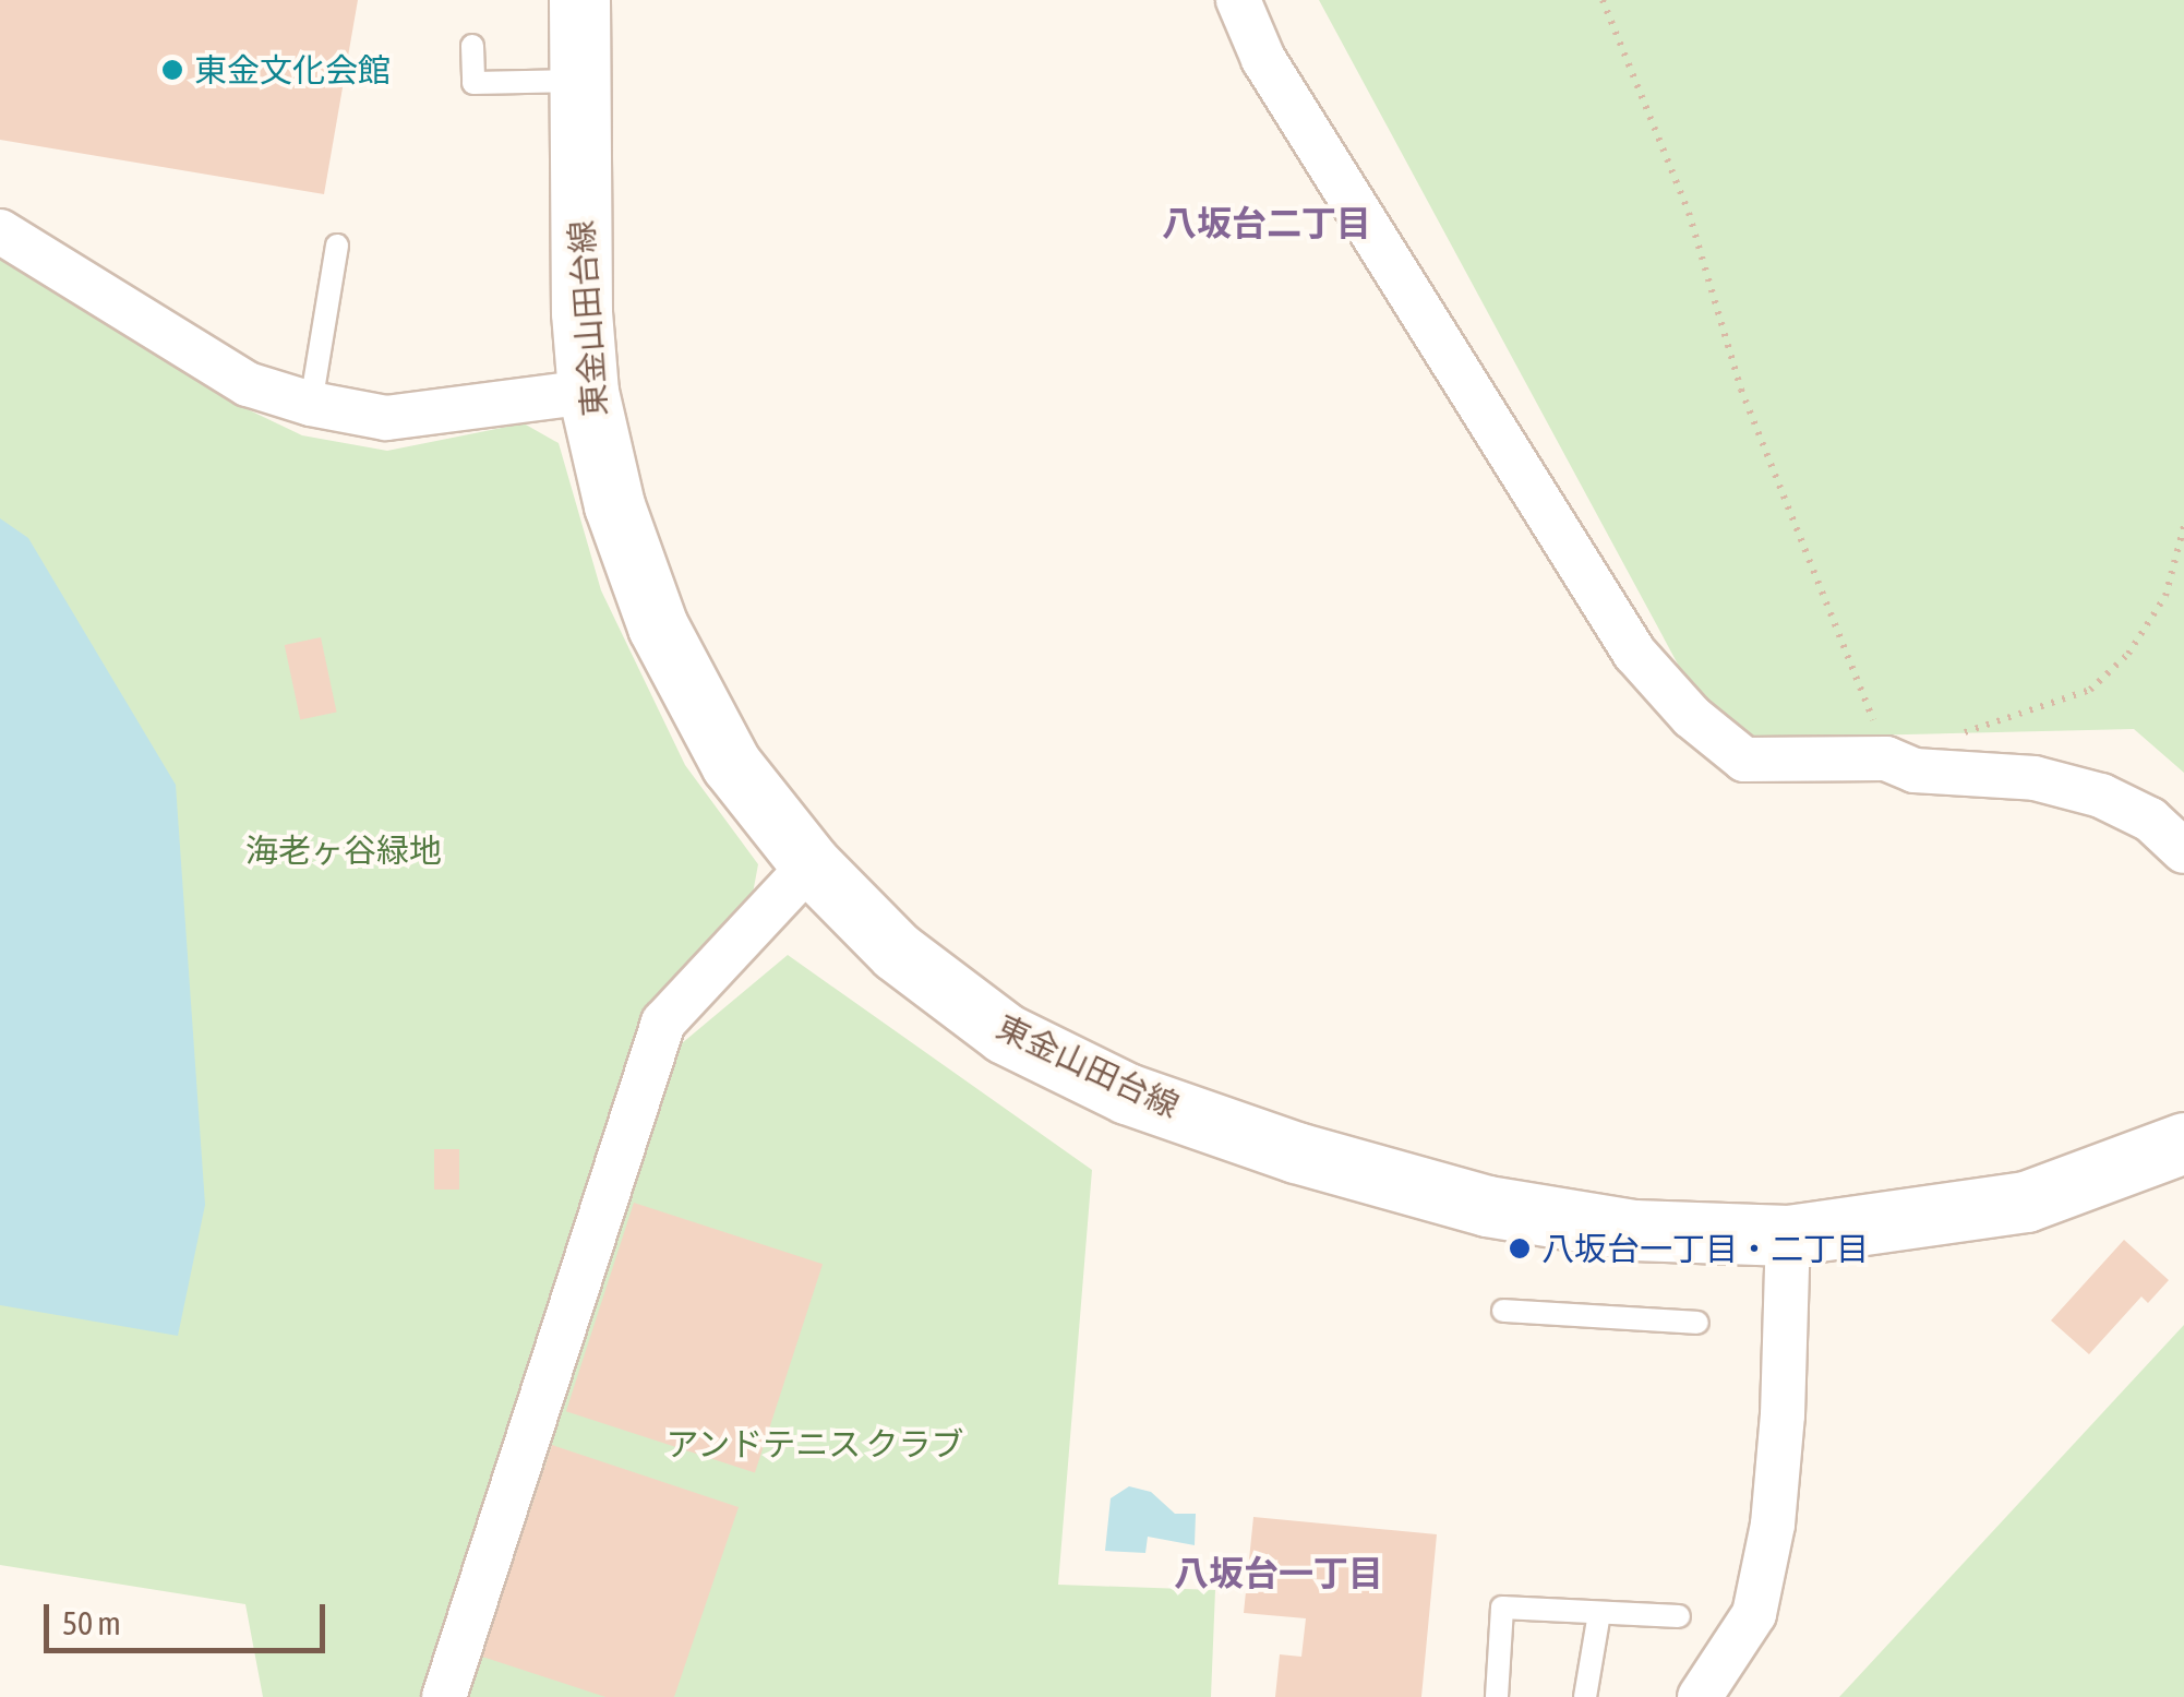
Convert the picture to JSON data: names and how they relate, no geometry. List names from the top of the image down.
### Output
{
  "streets": {
    "main road": ["東金山田台線"]
  },
  "districts": ["八坂台二丁目", "八坂台一丁目"],
  "parks": ["海老ヶ谷緑地", "アンドテニス クラブ"],
  "places": ["東金文化会館", "八坂台一丁目・二丁目"],
  "scale_bar": "50 m"
}
